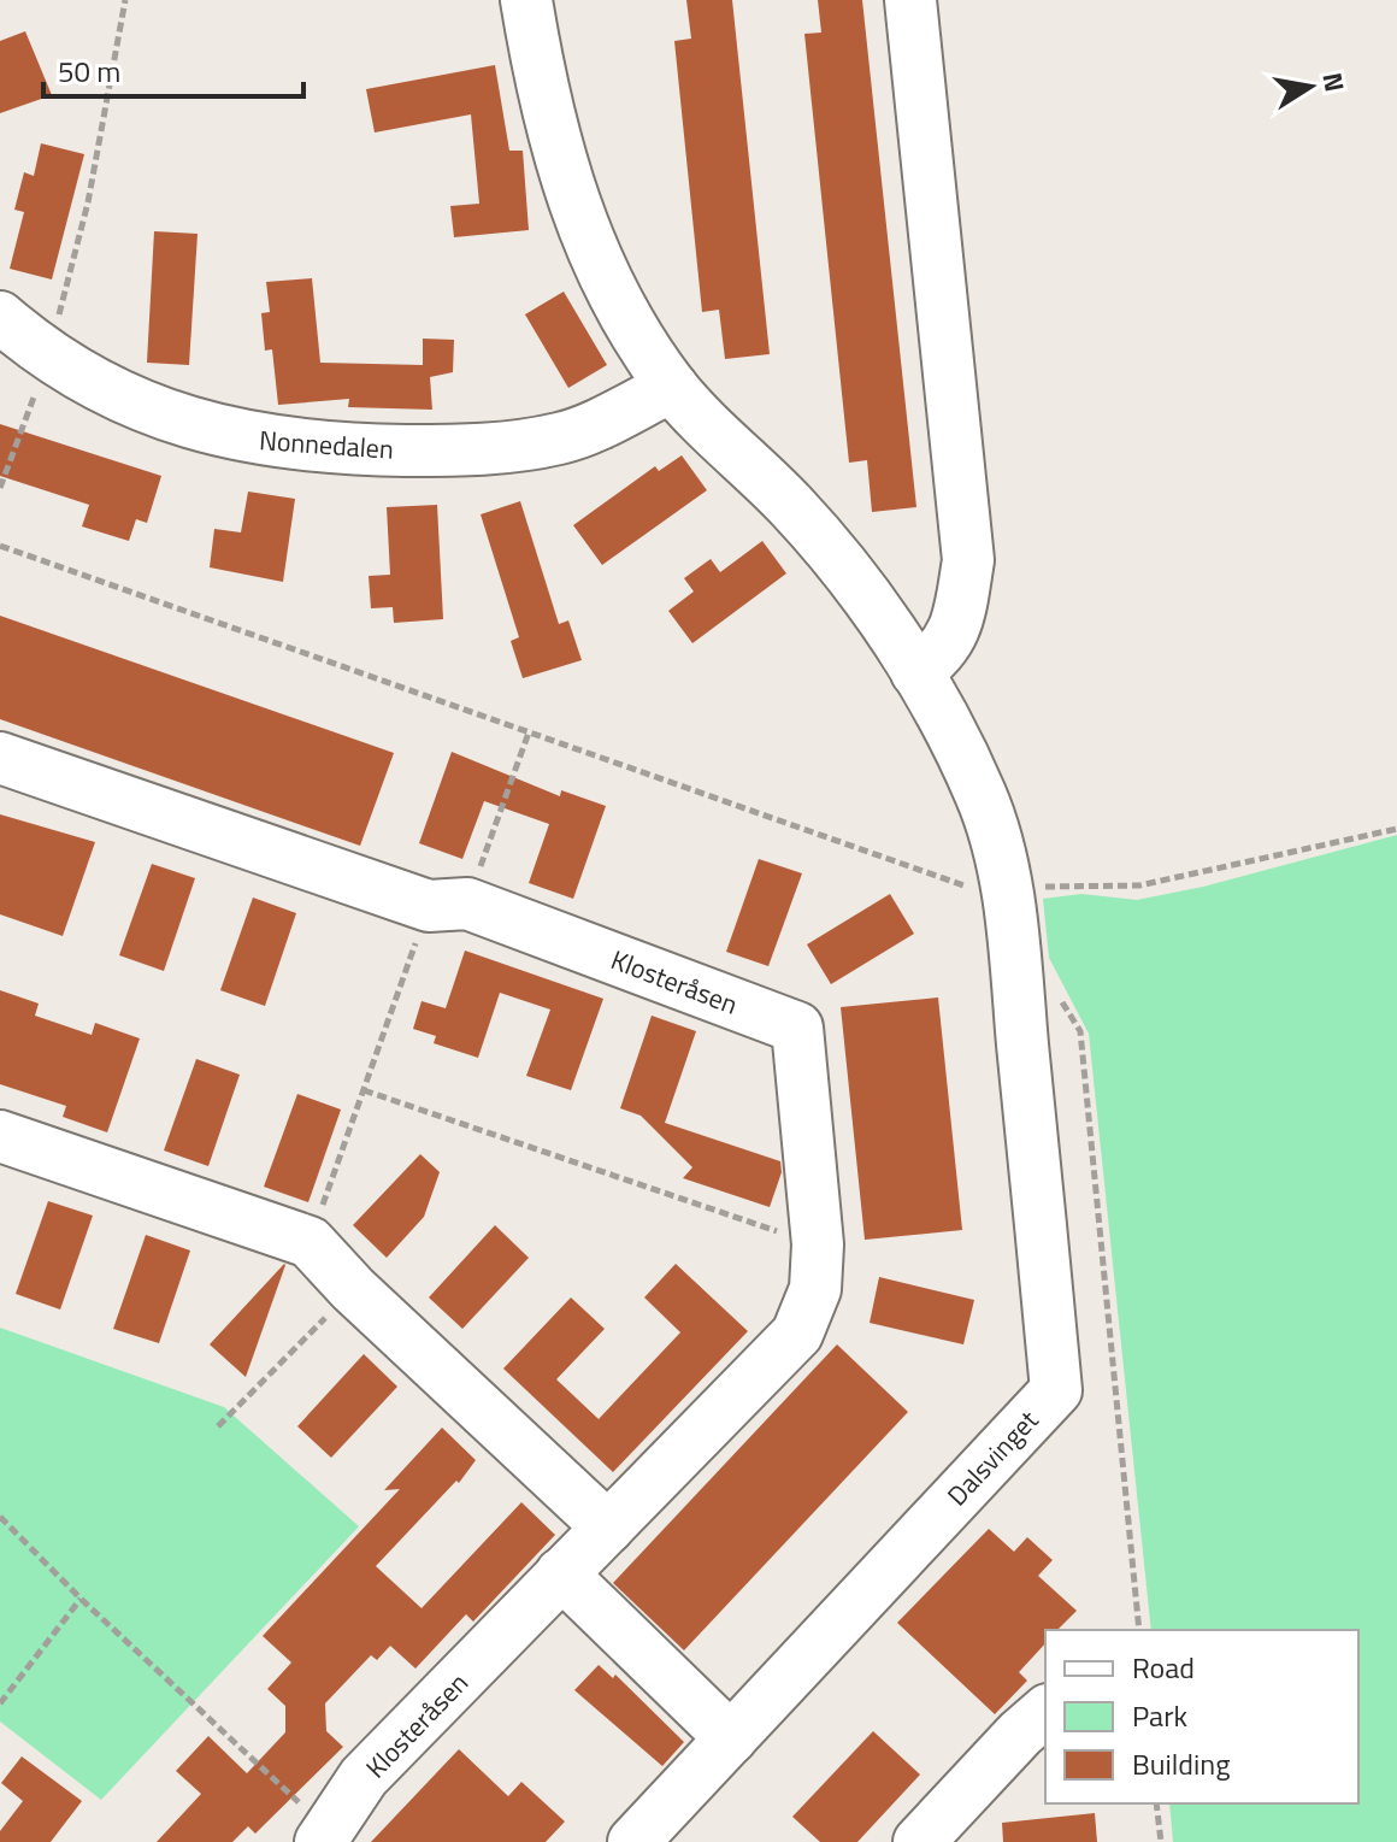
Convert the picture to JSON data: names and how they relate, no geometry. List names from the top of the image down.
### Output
{
  "streets": {
    "street": ["Nonnedalen", "Klosteråsen", "Dalsvinget"]
  },
  "legend": ["Road", "Park", "Building"],
  "scale_bar": "50 m",
  "north": "right"
}
